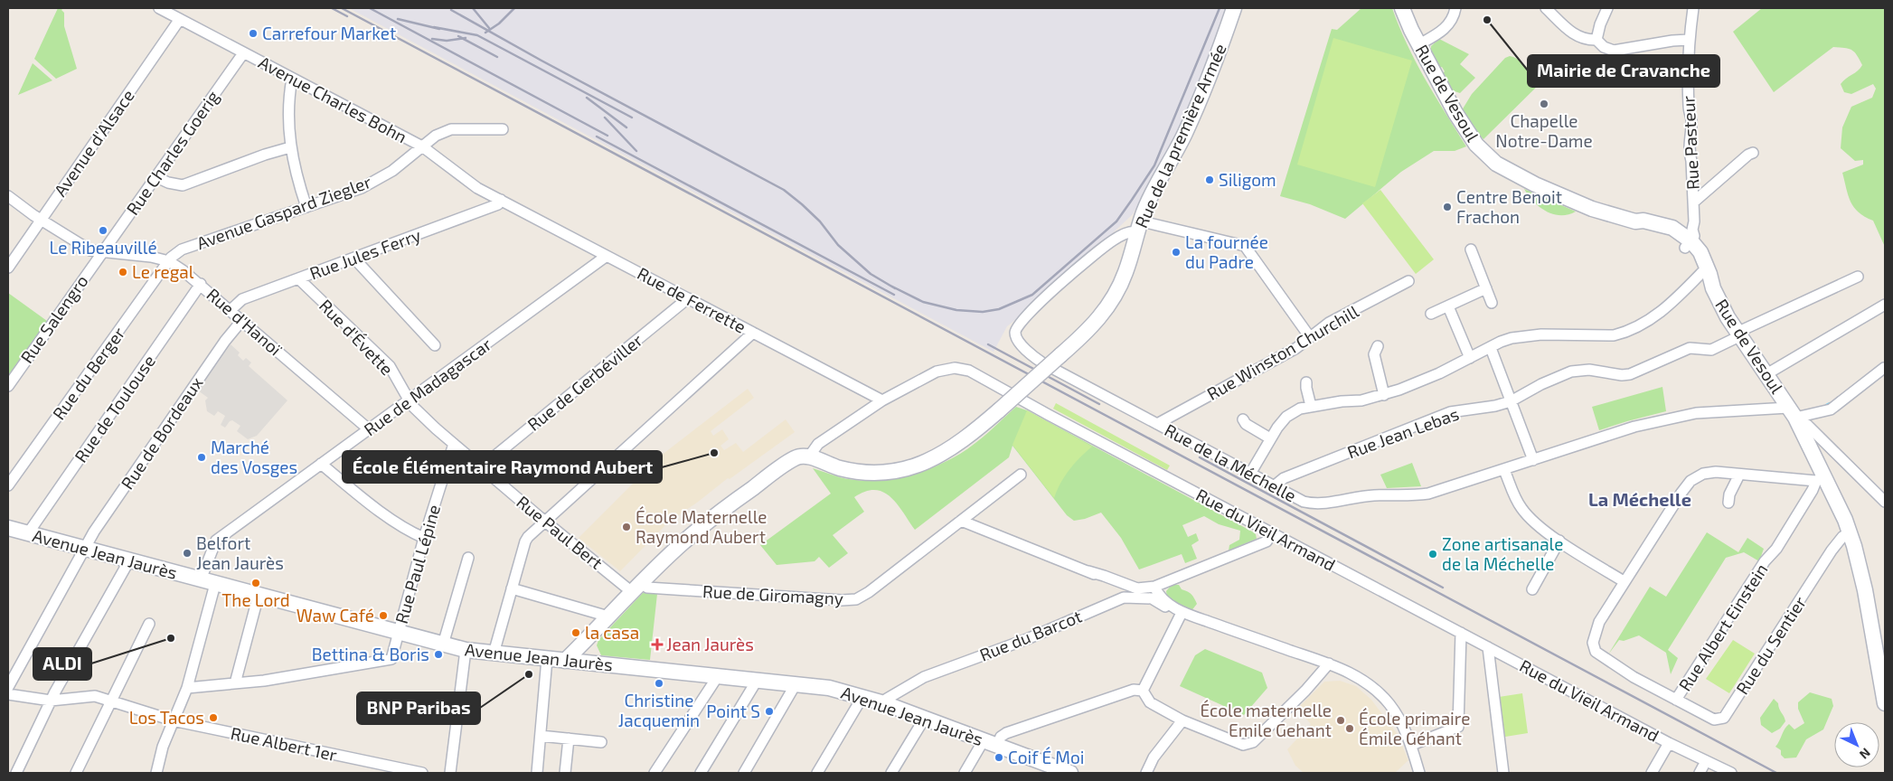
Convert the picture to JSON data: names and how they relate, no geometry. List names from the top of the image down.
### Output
{
  "streets": {
    "main road": ["Rue de Vesoul", "Rue de la première Armée", "Avenue Jean Jaurès"],
    "street": [
      "Avenue Charles Bohn",
      "Avenue d'Alsace",
      "Rue Pasteur",
      "Rue Charles Goerig",
      "Avenue Gaspard Ziegler",
      "Rue Jules Ferry",
      "Rue de Ferrette",
      "Rue Salengro",
      "Rue d'Hanoï",
      "Rue d'Évette",
      "Rue Winston Churchill",
      "Rue du Berger",
      "Rue de Gerbéviller",
      "Rue de Madagascar",
      "Rue de Toulouse",
      "Rue de Bordeaux",
      "Rue Jean Lebas",
      "Rue de la Méchelle",
      "Rue du Vieil Armand",
      "Rue Paul Bert",
      "Rue Paul Lépine",
      "Rue de Giromagny",
      "Rue Albert Einstein",
      "Rue du Barcot",
      "Rue du Sentier",
      "Rue Albert 1er"
    ]
  },
  "crossings": [
    ["Rue de Vesoul", "Rue Pasteur"],
    ["Rue de Vesoul", "Rue Jean Lebas"],
    ["Rue de Vesoul", "Rue de la Méchelle"],
    ["Rue de Vesoul", "Rue Albert Einstein"],
    ["Rue de Vesoul", "Rue du Sentier"],
    ["Avenue Charles Bohn", "Avenue d'Alsace"],
    ["Avenue Charles Bohn", "Rue Charles Goerig"],
    ["Avenue Charles Bohn", "Avenue Gaspard Ziegler"],
    ["Avenue Charles Bohn", "Rue Jules Ferry"],
    ["Avenue Charles Bohn", "Rue de Ferrette"],
    ["Rue de la première Armée", "Rue de la Méchelle"],
    ["Rue de la première Armée", "Rue du Vieil Armand"],
    ["Avenue d'Alsace", "Rue d'Hanoï"],
    ["Rue Charles Goerig", "Rue Salengro"],
    ["Rue Charles Goerig", "Rue d'Hanoï"],
    ["Avenue Gaspard Ziegler", "Rue d'Hanoï"],
    ["Avenue Gaspard Ziegler", "Rue du Berger"],
    ["Rue Jules Ferry", "Rue de Ferrette"],
    ["Rue Jules Ferry", "Rue d'Hanoï"],
    ["Rue Jules Ferry", "Rue d'Évette"],
    ["Rue de Ferrette", "Rue de Gerbéviller"],
    ["Rue de Ferrette", "Rue de Madagascar"],
    ["Rue de Ferrette", "Rue du Vieil Armand"],
    ["Rue Salengro", "Rue d'Hanoï"],
    ["Rue d'Hanoï", "Rue du Berger"],
    ["Rue d'Hanoï", "Rue de Madagascar"],
    ["Rue d'Hanoï", "Rue de Toulouse"],
    ["Rue d'Hanoï", "Rue de Bordeaux"],
    ["Rue d'Évette", "Rue de Madagascar"],
    ["Rue d'Évette", "Rue Paul Bert"],
    ["Rue Winston Churchill", "Rue de la Méchelle"],
    ["Rue de Gerbéviller", "Rue Paul Bert"],
    ["Rue de Madagascar", "Rue Paul Bert"],
    ["Rue de Madagascar", "Avenue Jean Jaurès"],
    ["Rue de Toulouse", "Avenue Jean Jaurès"],
    ["Rue de Bordeaux", "Avenue Jean Jaurès"],
    ["Rue Jean Lebas", "Rue de la Méchelle"],
    ["Rue Paul Bert", "Rue Paul Lépine"],
    ["Rue Paul Bert", "Rue de Giromagny"],
    ["Avenue Jean Jaurès", "Rue Paul Lépine"],
    ["Avenue Jean Jaurès", "Rue du Barcot"],
    ["Rue Albert Einstein", "Rue du Sentier"]
  ],
  "districts": ["La Méchelle"],
  "places": {
    "other": [
      "Mairie de Cravanche",
      "Carrefour Market",
      "Chapelle Notre-Dame",
      "Siligom",
      "Centre Benoit Frachon",
      "Le Ribeauvillé",
      "La fournée du Padre",
      "Le regal",
      "École Élémentaire Raymond Aubert",
      "Marché des Vosges",
      "École Maternelle Raymond Aubert",
      "Belfort Jean Jaurès",
      "Zone artisanale de la Méchelle",
      "The Lord",
      "Waw Café",
      "la casa",
      "ALDI",
      "Bettina & Boris",
      "BNP Paribas",
      "Christine Jacquemin",
      "Point S",
      "Los Tacos",
      "École maternelle Emile Gehant",
      "École primaire Émile Géhant",
      "Coif É Moi"
    ],
    "health": ["Jean Jaurès"]
  },
  "north": "bottom right"
}
